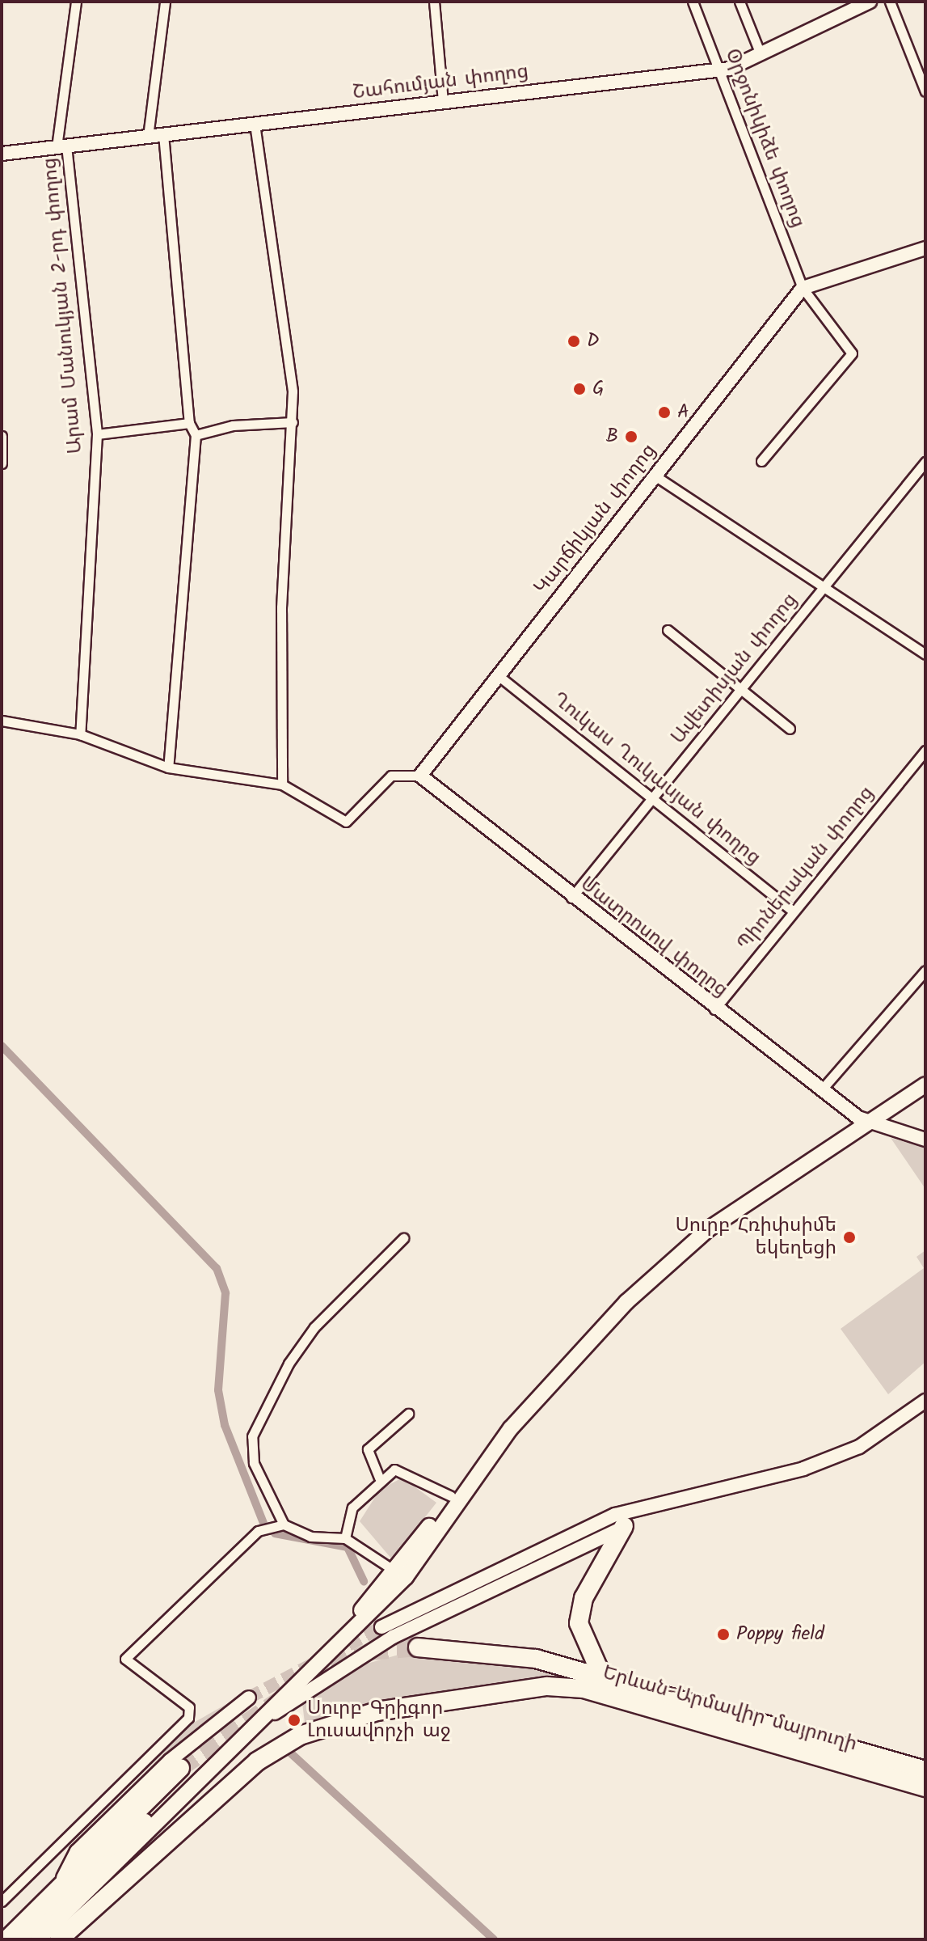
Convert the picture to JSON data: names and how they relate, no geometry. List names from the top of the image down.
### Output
{
  "streets": {
    "highway": ["Երևան-Արմավիր մայրուղի"],
    "street": [
      "Շահումյան փողոց",
      "Օրջոնիկիձե փողոց",
      "Արամ Մանուկյան 2-րդ փողոց",
      "Կարճիկյան փողոց",
      "Ավետիսյան փողոց",
      "Ղուկաս Ղուկասյան փողոց",
      "Պիոներական փողոց",
      "Մատրոսով փողոց"
    ]
  },
  "crossings": [
    ["Շահումյան փողոց", "Օրջոնիկիձե փողոց"],
    ["Շահումյան փողոց", "Արամ Մանուկյան 2-րդ փողոց"],
    ["Օրջոնիկիձե փողոց", "Կարճիկյան փողոց"],
    ["Կարճիկյան փողոց", "Ղուկաս Ղուկասյան փողոց"],
    ["Կարճիկյան փողոց", "Մատրոսով փողոց"],
    ["Ավետիսյան փողոց", "Ղուկաս Ղուկասյան փողոց"],
    ["Ավետիսյան փողոց", "Մատրոսով փողոց"],
    ["Ղուկաս Ղուկասյան փողոց", "Պիոներական փողոց"],
    ["Պիոներական փողոց", "Մատրոսով փողոց"]
  ],
  "places": [
    "D",
    "G",
    "A",
    "B",
    "Սուրբ Հռիփսիմե եկեղեցի",
    "Poppy field",
    "Սուրբ Գրիգոր Լուսավորչի աջ"
  ]
}
